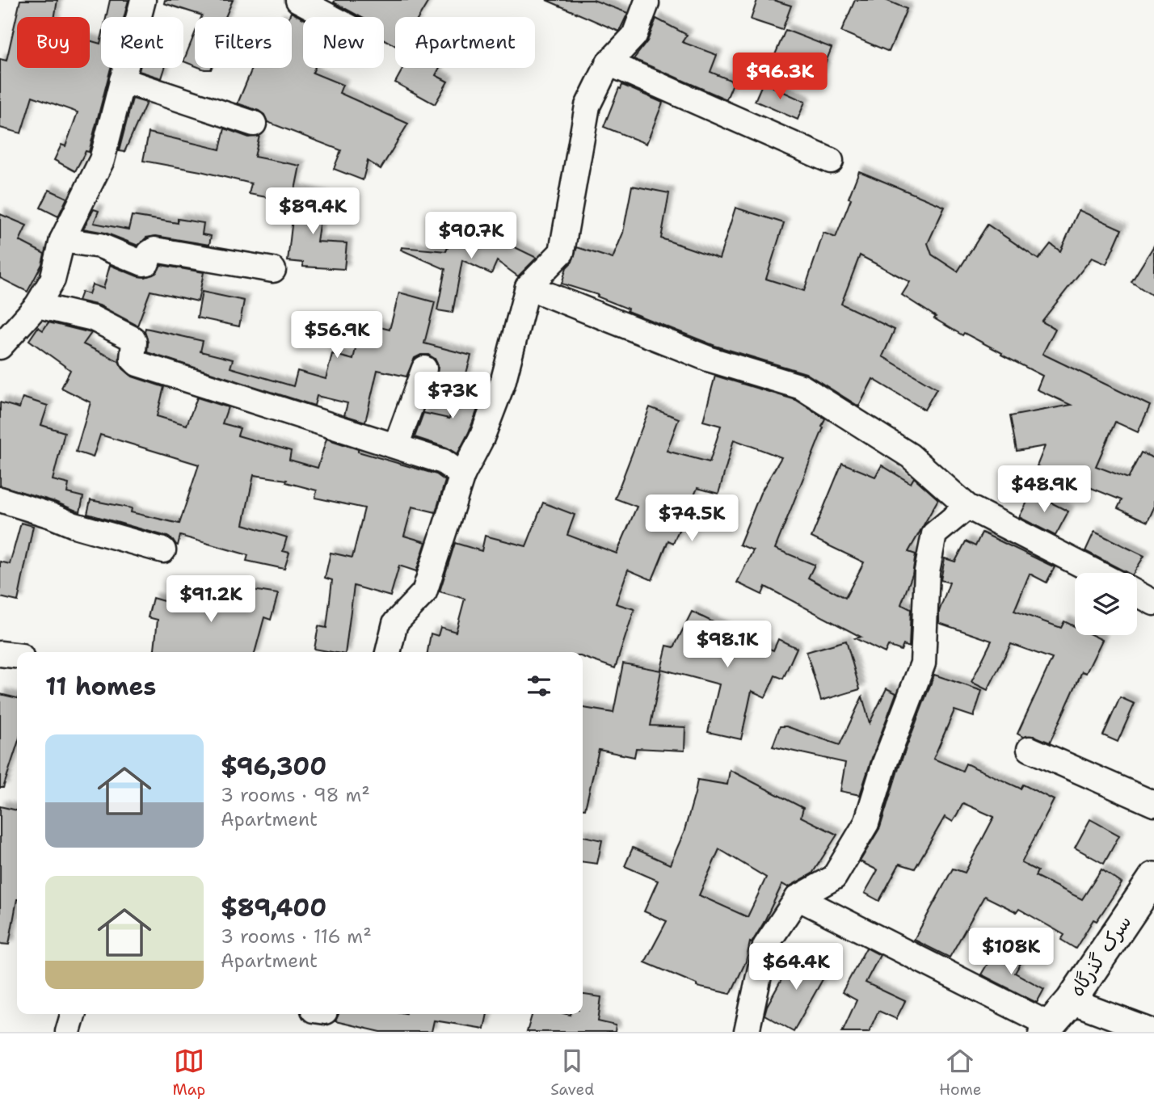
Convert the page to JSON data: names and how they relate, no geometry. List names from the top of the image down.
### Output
{
  "streets": {
    "street": ["سرک گذرگاه"]
  },
  "page": {
    "chip": [
      "Buy",
      "Rent",
      "Filters",
      "New",
      "Apartment"
    ],
    "price": [
      "$96.3K",
      "$89.4K",
      "$90.7K",
      "$56.9K",
      "$73K",
      "$48.9K",
      "$74.5K",
      "$91.2K",
      "$98.1K",
      "$108K",
      "$64.4K"
    ],
    "heading": "11 homes",
    "list": [
      {
        "name": "$96,300",
        "note": "3 rooms · 98 m² · Apartment"
      },
      {
        "name": "$89,400",
        "note": "3 rooms · 116 m² · Apartment"
      }
    ],
    "tabs": ["Map", "Saved", "Home"]
  }
}
